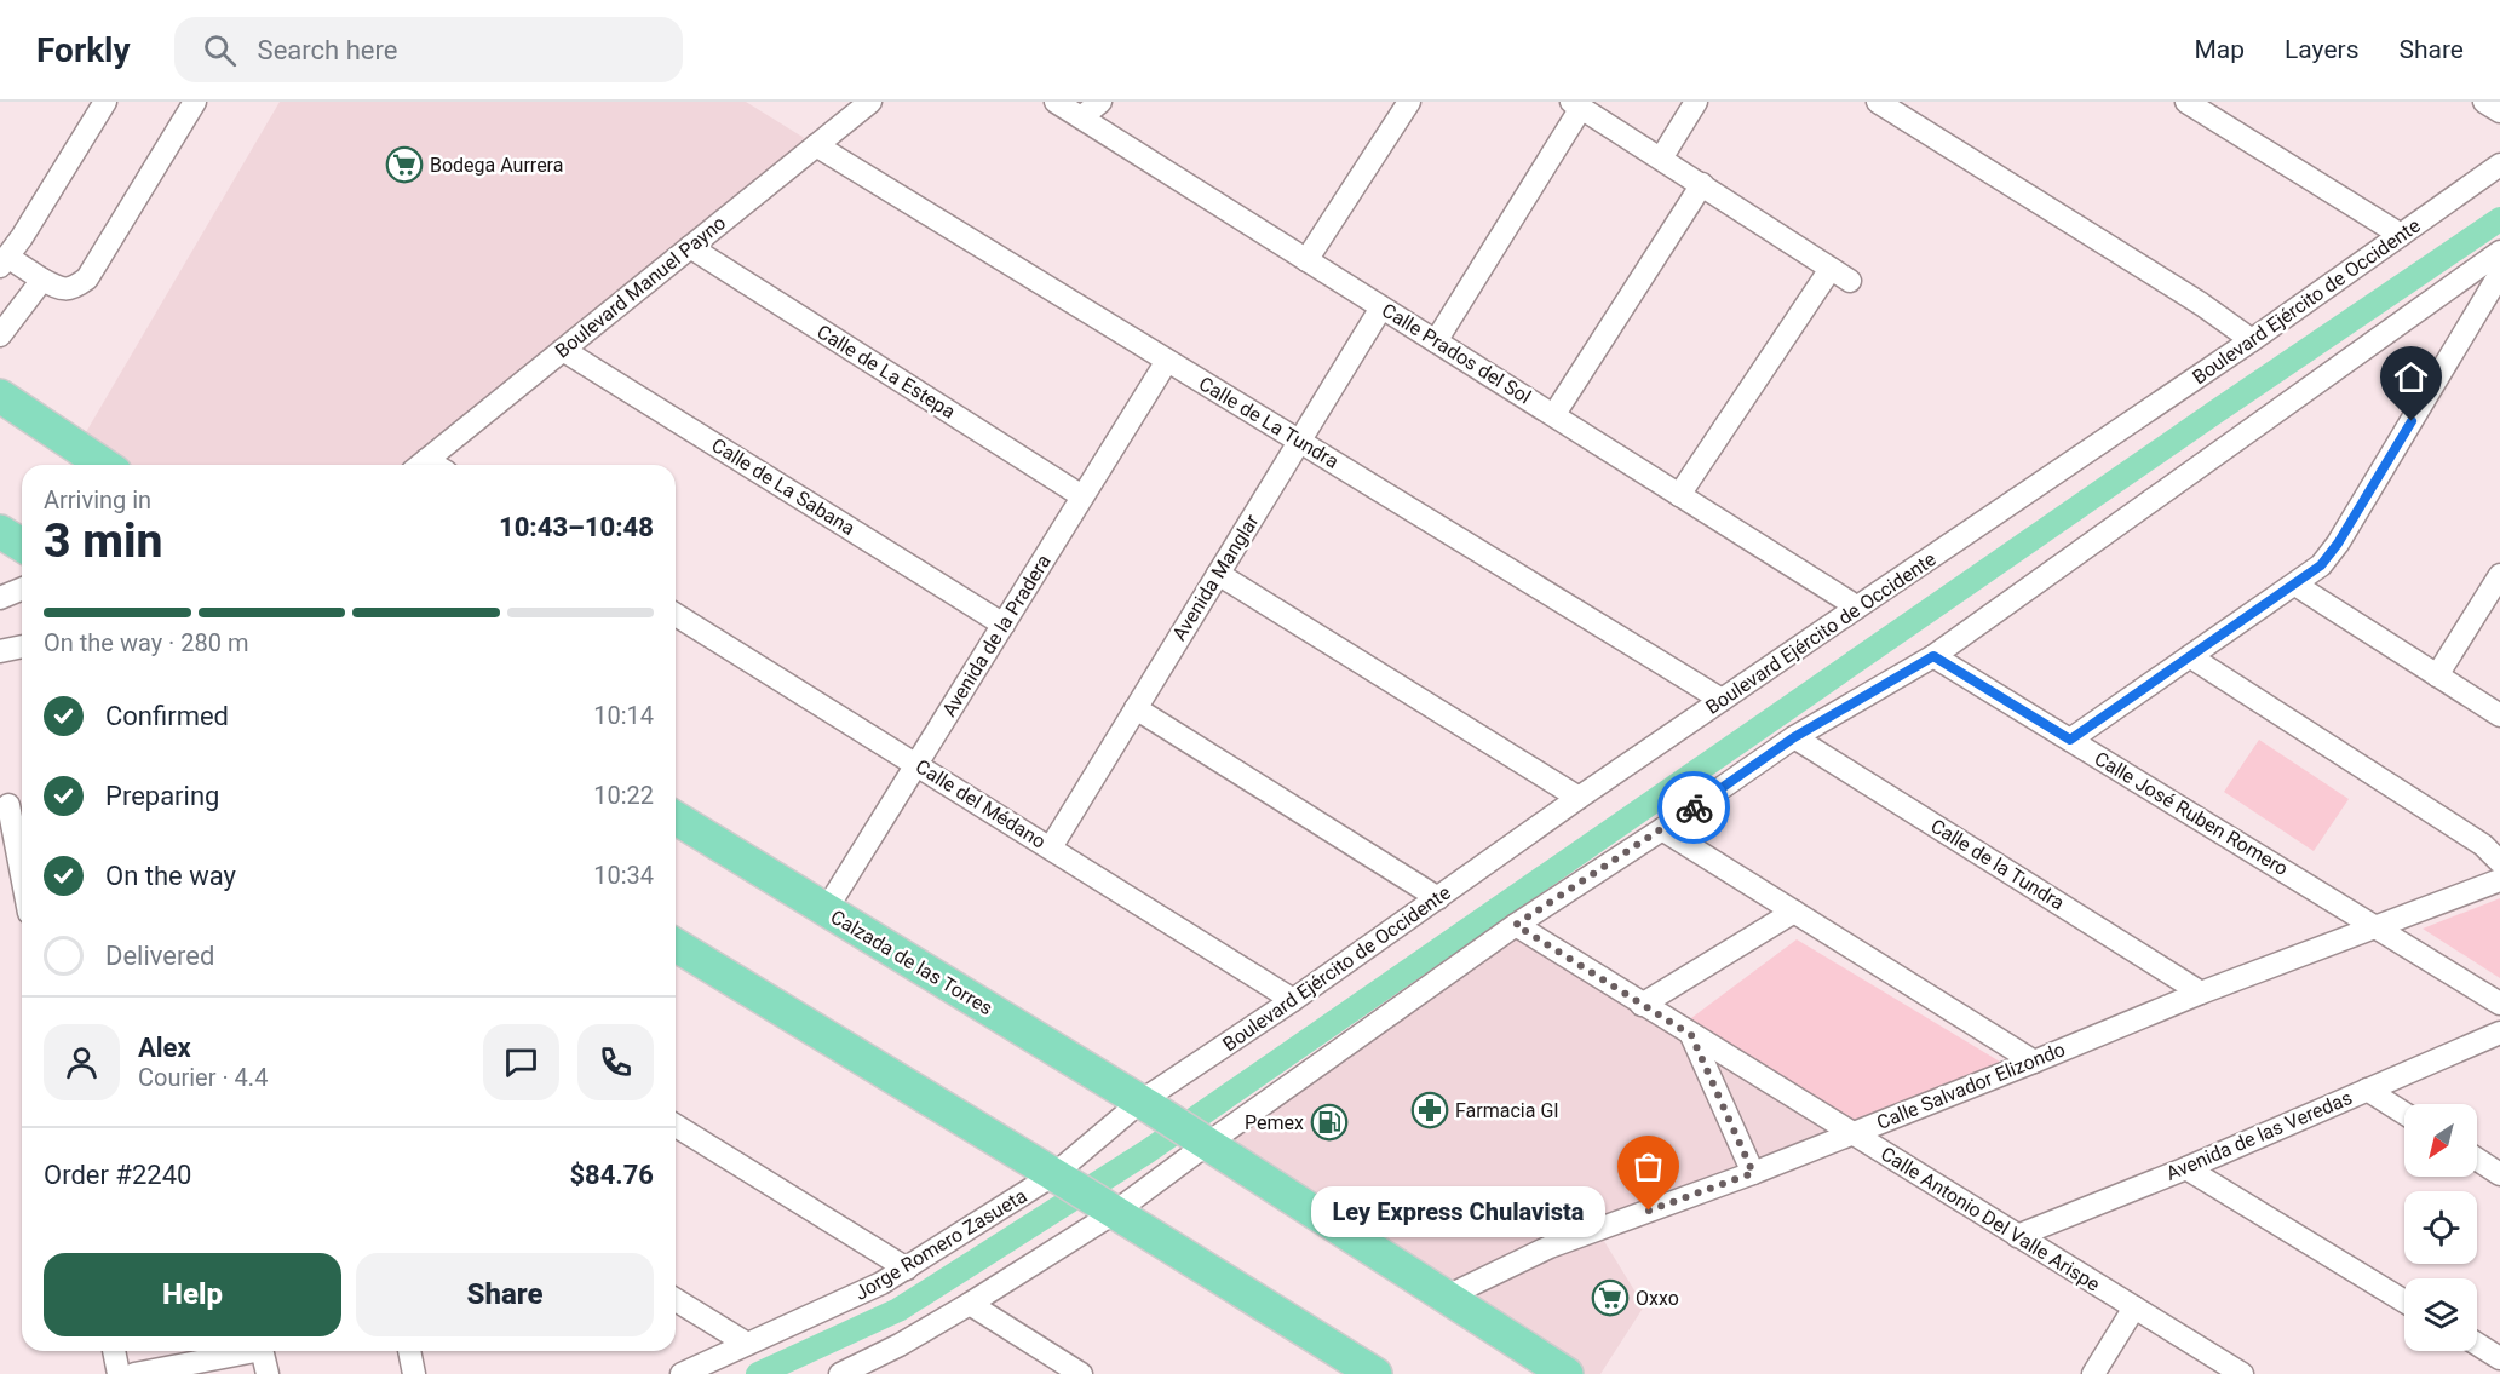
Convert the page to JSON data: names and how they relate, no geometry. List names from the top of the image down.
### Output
{
  "streets": {
    "main road": ["Calzada de las Torres"],
    "street": [
      "Boulevard Manuel Payno",
      "Boulevard Ejército de Occidente",
      "Calle Prados del Sol",
      "Calle de La Estepa",
      "Calle de La Tundra",
      "Calle de La Sabana",
      "Avenida Manglar",
      "Avenida de la Pradera",
      "Calle del Médano",
      "Calle José Ruben Romero",
      "Calle de la Tundra",
      "Calle Salvador Elizondo",
      "Avenida de las Veredas",
      "Calle Antonio Del Valle Arispe",
      "Jorge Romero Zasueta"
    ]
  },
  "crossings": [
    ["Boulevard Manuel Payno", "Calle de La Estepa"],
    ["Boulevard Manuel Payno", "Calle de La Tundra"],
    ["Boulevard Manuel Payno", "Calle de La Sabana"],
    ["Boulevard Ejército de Occidente", "Calle Prados del Sol"],
    ["Boulevard Ejército de Occidente", "Calle de La Tundra"],
    ["Boulevard Ejército de Occidente", "Calle del Médano"],
    ["Boulevard Ejército de Occidente", "Calzada de las Torres"],
    ["Boulevard Ejército de Occidente", "Jorge Romero Zasueta"],
    ["Calle Prados del Sol", "Avenida Manglar"],
    ["Calle de La Estepa", "Avenida de la Pradera"],
    ["Calle de La Tundra", "Avenida Manglar"],
    ["Calle de La Tundra", "Avenida de la Pradera"],
    ["Calle de La Sabana", "Avenida de la Pradera"],
    ["Avenida Manglar", "Calle del Médano"],
    ["Avenida de la Pradera", "Calle del Médano"],
    ["Avenida de la Pradera", "Calzada de las Torres"],
    ["Calle José Ruben Romero", "Calle Salvador Elizondo"],
    ["Calle de la Tundra", "Calle Salvador Elizondo"],
    ["Calzada de las Torres", "Jorge Romero Zasueta"],
    ["Calle Salvador Elizondo", "Calle Antonio Del Valle Arispe"],
    ["Avenida de las Veredas", "Calle Antonio Del Valle Arispe"]
  ],
  "places": {
    "supermarket": ["Bodega Aurrera", "Oxxo"],
    "pharmacy": ["Farmacia GI"],
    "fuel station": ["Pemex"],
    "other": ["Ley Express Chulavista"]
  },
  "north": "bottom left",
  "page": {
    "header": "Forkly",
    "search": "Search here",
    "nav": ["Map", "Layers", "Share"],
    "heading": ["3 min", "Arriving in", "10:43–10:48"],
    "panel": [
      "Alex",
      "Courier · 4.4",
      "Order #2240",
      "$84.76"
    ],
    "bar": "On the way · 280 m",
    "list": [
      ["Confirmed", "10:14"],
      ["Preparing", "10:22"],
      ["On the way", "10:34"],
      "Delivered"
    ],
    "bubble": "Ley Express Chulavista",
    "buttons": ["Help", "Share"]
  }
}
